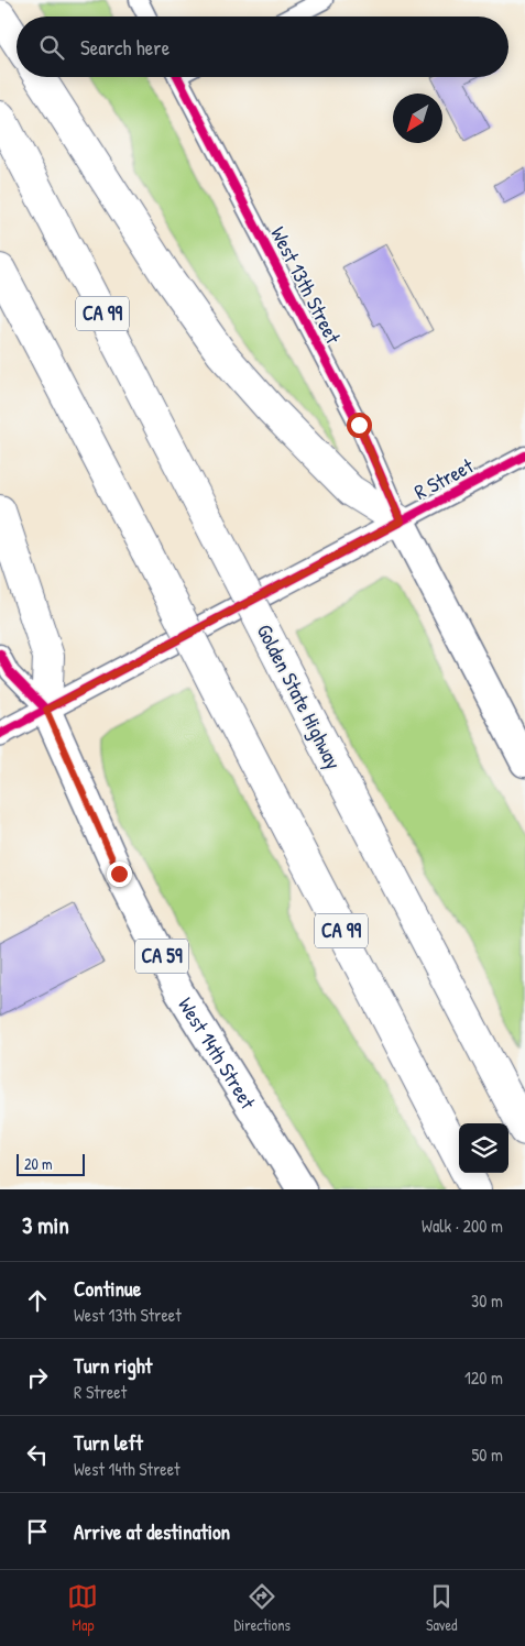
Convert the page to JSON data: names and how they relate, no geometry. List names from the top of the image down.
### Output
{
  "streets": {
    "highway": ["CA 99", "Golden State Highway", "CA 59"],
    "main road": ["West 13th Street", "West 14th Street"],
    "street": ["R Street"]
  },
  "crossings": [
    ["West 13th Street", "R Street"],
    ["R Street", "CA 59"],
    ["R Street", "West 14th Street"],
    ["CA 59", "West 14th Street"]
  ],
  "scale_bar": "20 m",
  "north": "bottom left",
  "page": {
    "search": "Search here",
    "scale": "20 m",
    "heading": ["3 min", "Walk · 200 m"],
    "list": [
      ["Continue", "West 13th Street", "30 m"],
      ["Turn right", "R Street", "120 m"],
      ["Turn left", "West 14th Street", "50 m"],
      "Arrive at destination"
    ],
    "nav": ["Map", "Directions", "Saved"]
  }
}
